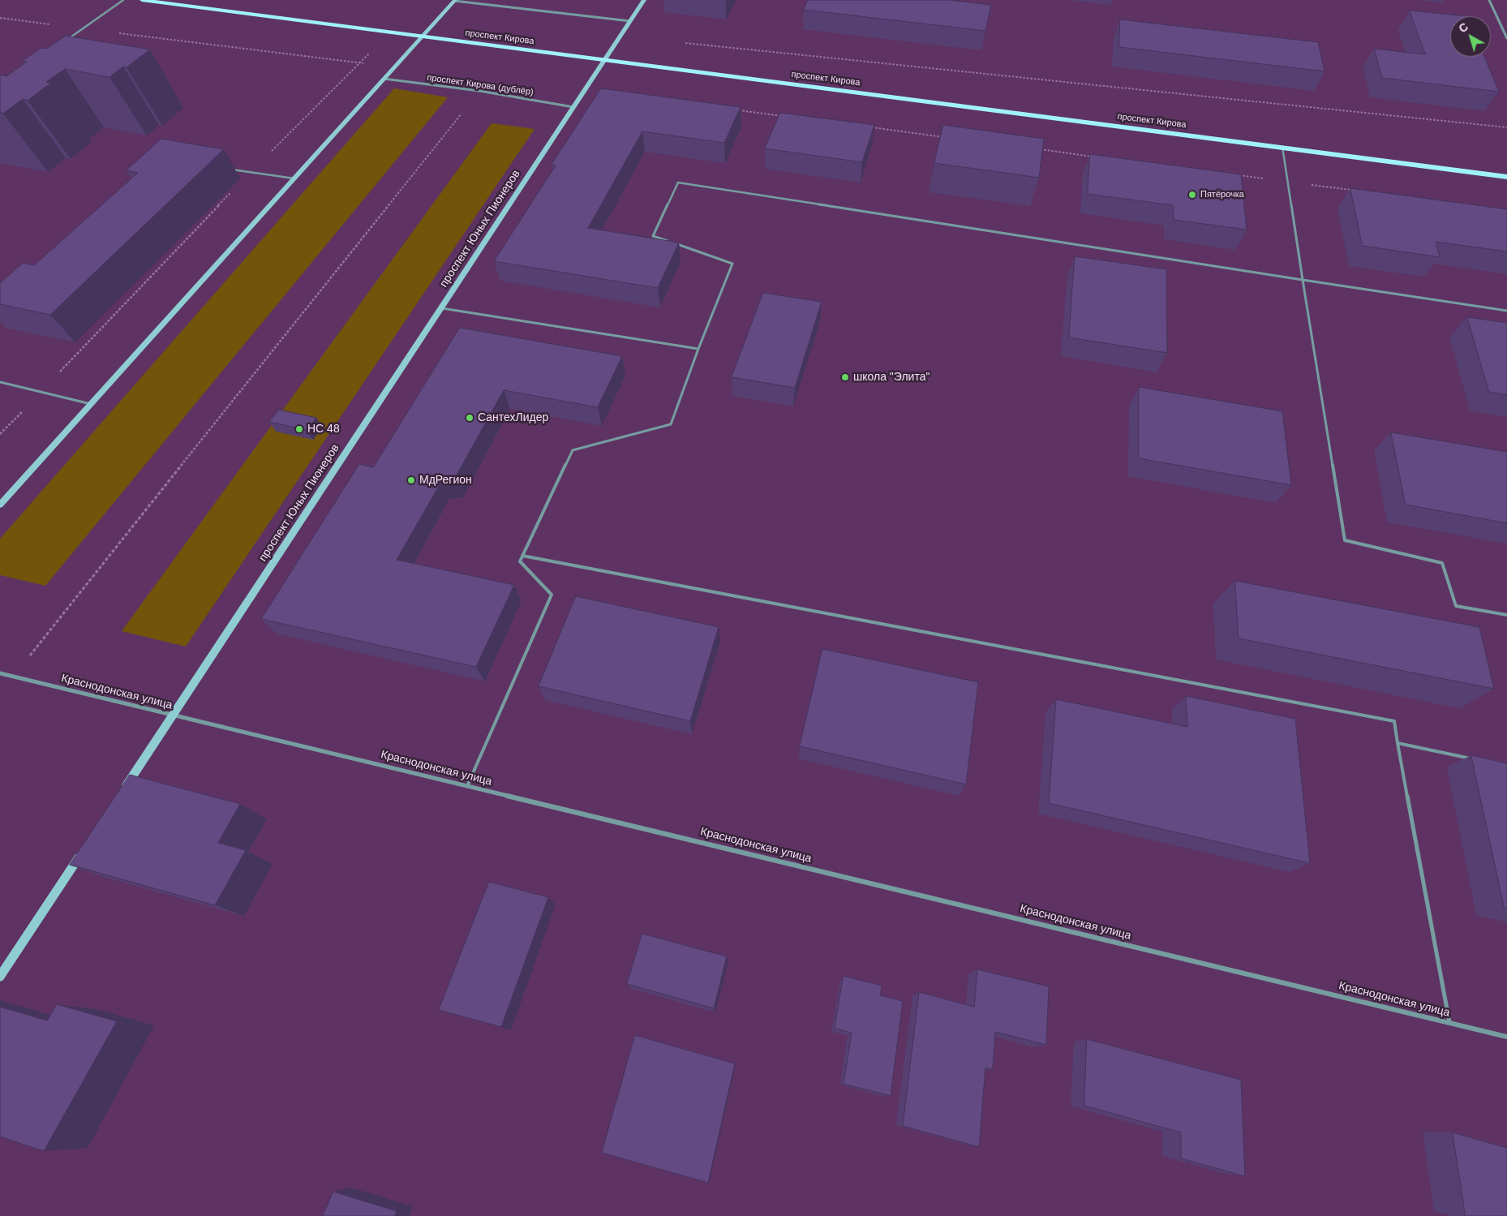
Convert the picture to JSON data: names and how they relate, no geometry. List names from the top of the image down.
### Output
{
  "streets": {
    "main road": ["проспект Кирова"],
    "street": ["проспект Кирова (дублёр)", "проспект Юных Пионеров", "Краснодонская улица"]
  },
  "crossings": [
    ["проспект Кирова", "проспект Юных Пионеров"],
    ["проспект Кирова (дублёр)", "проспект Юных Пионеров"],
    ["проспект Юных Пионеров", "Краснодонская улица"]
  ],
  "places": [
    "Пятёрочка",
    "школа \"Элита\"",
    "СантехЛидер",
    "НС 48",
    "МдРегион"
  ],
  "north": "top left"
}
